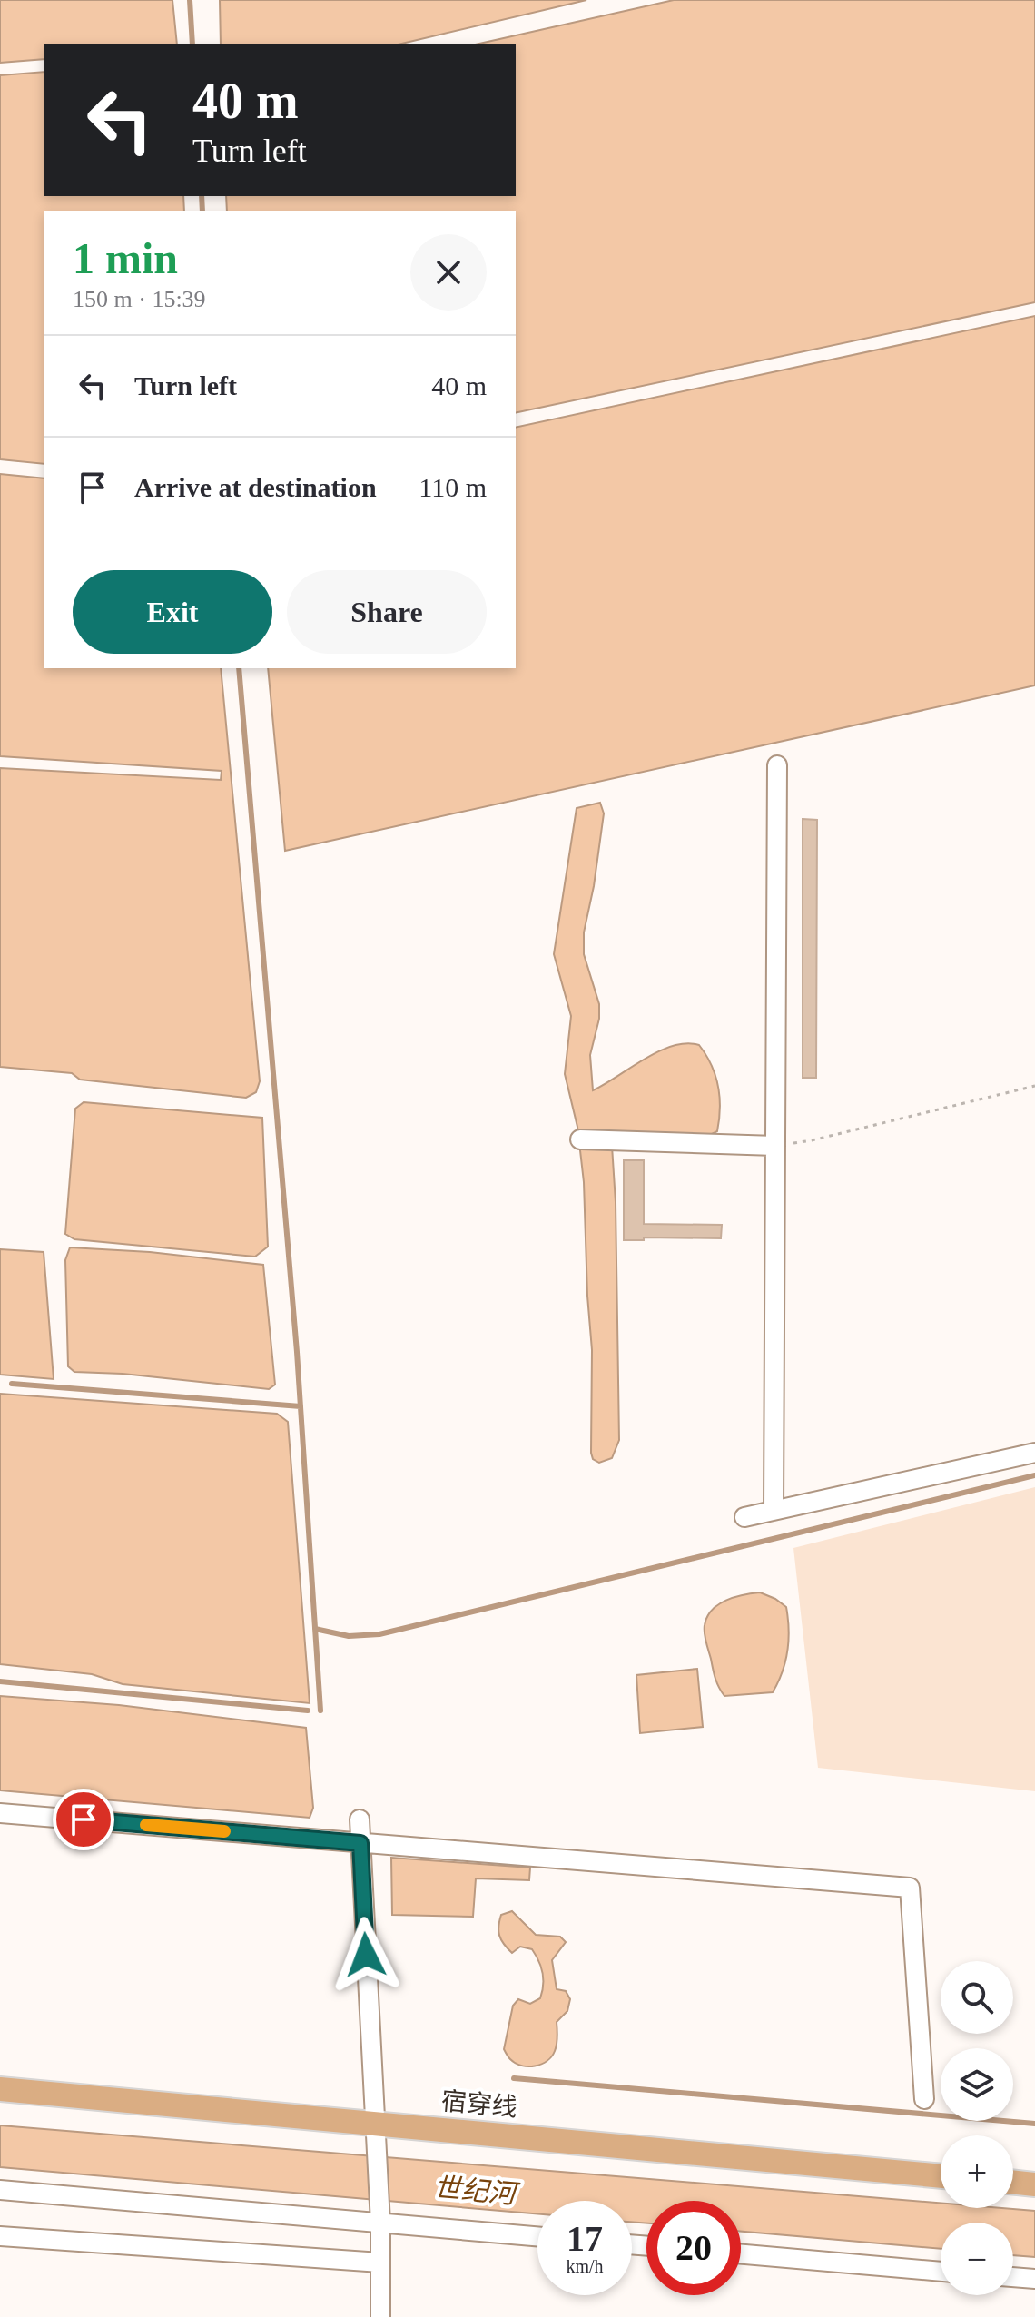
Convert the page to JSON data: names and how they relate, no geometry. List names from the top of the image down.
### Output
{
  "streets": {
    "main road": ["宿穿线"]
  },
  "water": ["世纪河"],
  "page": {
    "turn": ["40 m", "Turn left"],
    "heading": ["1 min", "150 m · 15:39"],
    "list": [
      {
        "name": "Turn left",
        "value": "40 m"
      },
      {
        "name": "Arrive at destination",
        "value": "110 m"
      }
    ],
    "buttons": ["Exit", "Share"],
    "map_buttons": ["+", "−"],
    "speed": "17 km/h",
    "limit": "20"
  }
}
